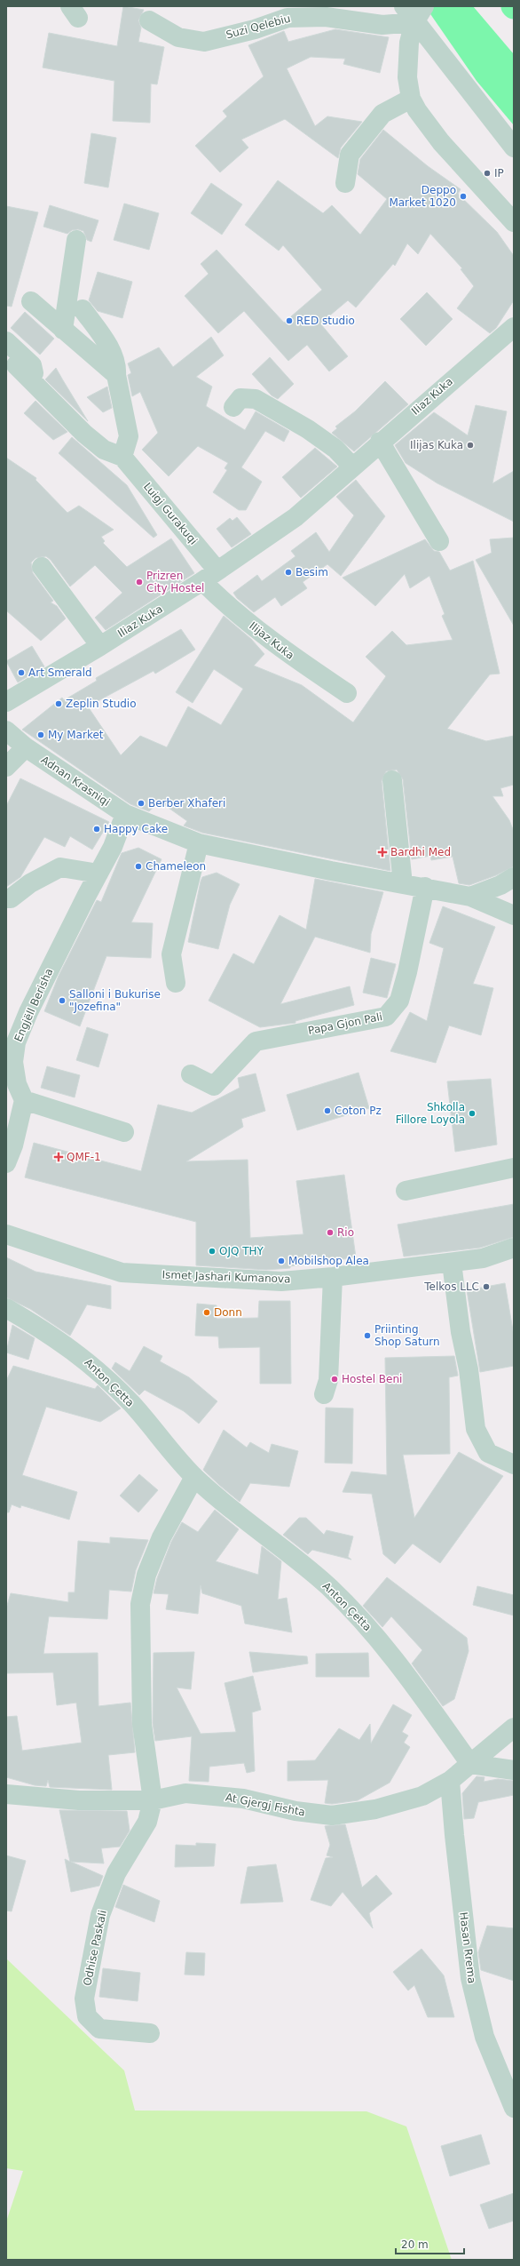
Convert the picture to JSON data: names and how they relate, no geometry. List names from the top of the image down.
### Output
{
  "streets": {
    "street": [
      "Suzi Qelebiu",
      "Iliaz Kuka",
      "Luigj Gurakuqi",
      "Ilijaz Kuka",
      "Adnan Krasniqi",
      "Engjëll Berisha",
      "Papa Gjon Pali",
      "Ismet Jashari Kumanova",
      "Anton Çetta",
      "At Gjergj Fishta",
      "Odhise Paskali",
      "Hasan Rrema"
    ]
  },
  "crossings": [
    ["Iliaz Kuka", "Luigj Gurakuqi"],
    ["Iliaz Kuka", "Ilijaz Kuka"],
    ["Luigj Gurakuqi", "Ilijaz Kuka"],
    ["Adnan Krasniqi", "Engjëll Berisha"],
    ["Anton Çetta", "At Gjergj Fishta"],
    ["At Gjergj Fishta", "Odhise Paskali"],
    ["At Gjergj Fishta", "Hasan Rrema"]
  ],
  "places": {
    "other": [
      "IP",
      "Deppo Market 1020",
      "RED studio",
      "Ilijas Kuka",
      "Besim",
      "Prizren City Hostel",
      "Art Smerald",
      "Zeplin Studio",
      "My Market",
      "Berber Xhaferi",
      "Happy Cake",
      "Chameleon",
      "Salloni i Bukurise \"Jozefina\"",
      "Coton Pz",
      "Shkolla Fillore Loyola",
      "Rio",
      "OJQ THY",
      "Mobilshop Alea",
      "Telkos LLC",
      "Donn",
      "Priinting Shop Saturn",
      "Hostel Beni"
    ],
    "health": ["Bardhi Med", "QMF-1"]
  },
  "scale_bar": "20 m"
}
